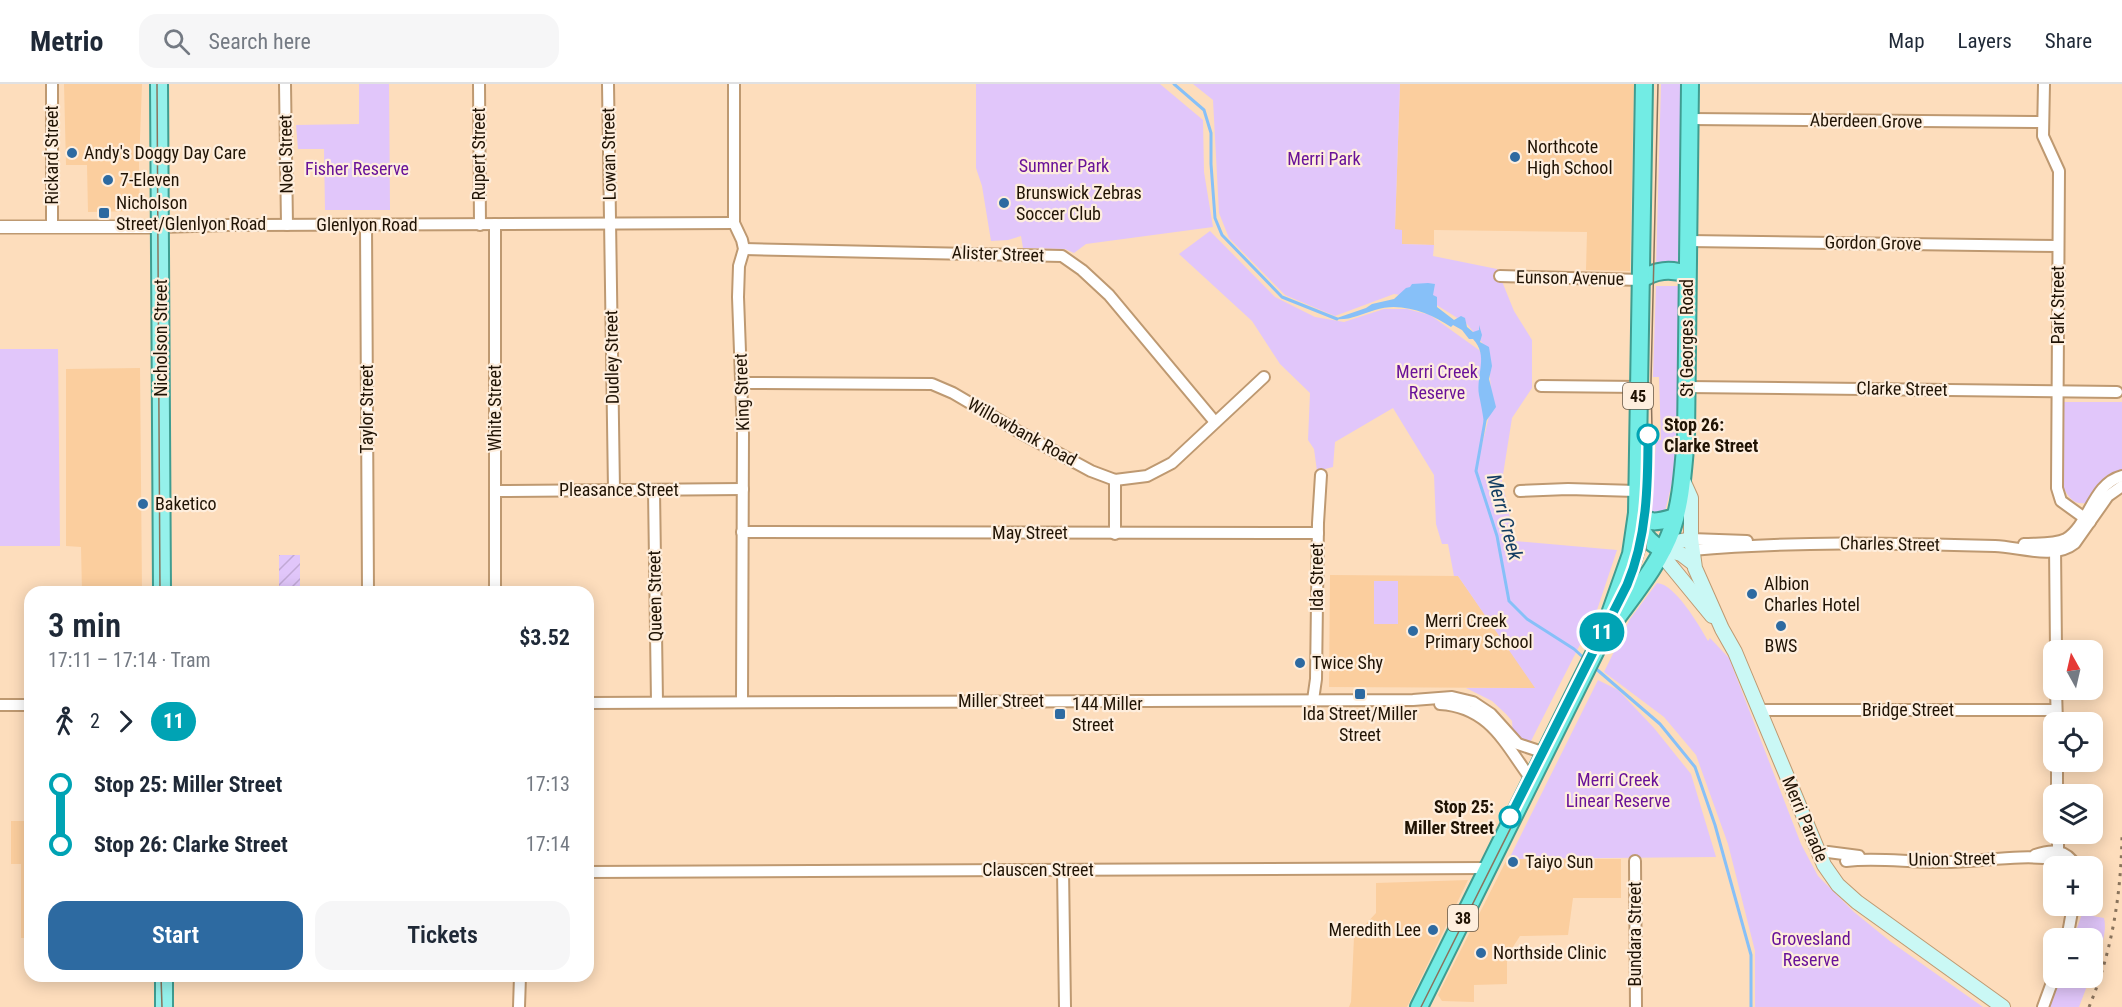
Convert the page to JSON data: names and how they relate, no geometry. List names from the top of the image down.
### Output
{
  "streets": {
    "highway": ["St Georges Road", "45", "38"],
    "main road": ["Nicholson Street", "Charles Street", "Merri Parade"],
    "street": [
      "Aberdeen Grove",
      "Noel Street",
      "Rupert Street",
      "Lowan Street",
      "Rickard Street",
      "Glenlyon Road",
      "Gordon Grove",
      "Alister Street",
      "Eunson Avenue",
      "Park Street",
      "Dudley Street",
      "Clarke Street",
      "King Street",
      "White Street",
      "Taylor Street",
      "Willowbank Road",
      "Pleasance Street",
      "May Street",
      "Ida Street",
      "Queen Street",
      "Miller Street",
      "Bridge Street",
      "Union Street",
      "Clauscen Street",
      "Bundara Street"
    ]
  },
  "crossings": [
    ["Aberdeen Grove", "Park Street"],
    ["Aberdeen Grove", "St Georges Road"],
    ["Noel Street", "Glenlyon Road"],
    ["Rupert Street", "Glenlyon Road"],
    ["Lowan Street", "Glenlyon Road"],
    ["Lowan Street", "Dudley Street"],
    ["Rickard Street", "Glenlyon Road"],
    ["Glenlyon Road", "Nicholson Street"],
    ["Glenlyon Road", "Dudley Street"],
    ["Glenlyon Road", "White Street"],
    ["Glenlyon Road", "Taylor Street"],
    ["Gordon Grove", "Park Street"],
    ["Gordon Grove", "St Georges Road"],
    ["Alister Street", "King Street"],
    ["Alister Street", "Willowbank Road"],
    ["Eunson Avenue", "St Georges Road"],
    ["Park Street", "Clarke Street"],
    ["St Georges Road", "Clarke Street"],
    ["St Georges Road", "Charles Street"],
    ["St Georges Road", "Miller Street"],
    ["St Georges Road", "Merri Parade"],
    ["St Georges Road", "Clauscen Street"],
    ["Dudley Street", "Pleasance Street"],
    ["King Street", "Willowbank Road"],
    ["King Street", "Pleasance Street"],
    ["King Street", "May Street"],
    ["King Street", "Miller Street"],
    ["White Street", "Pleasance Street"],
    ["Pleasance Street", "Queen Street"],
    ["May Street", "Ida Street"],
    ["Charles Street", "Merri Parade"],
    ["Ida Street", "Miller Street"],
    ["Queen Street", "Miller Street"],
    ["Bridge Street", "Merri Parade"],
    ["Merri Parade", "Union Street"]
  ],
  "water": ["Merri Creek"],
  "parks": [
    "Merri Park",
    "Sumner Park",
    "Fisher Reserve",
    "Merri Creek Reserve",
    "Merri Creek Linear Reserve",
    "Grovesland Reserve"
  ],
  "places": {
    "other": [
      "Andy's Doggy Day Care",
      "Northcote High School",
      "7-Eleven",
      "Brunswick Zebras Soccer Club",
      "Stop 26: Clarke Street",
      "Baketico",
      "Albion Charles Hotel",
      "BWS",
      "Merri Creek Primary School",
      "Twice Shy",
      "Stop 25: Miller Street",
      "Taiyo Sun",
      "Meredith Lee",
      "Northside Clinic"
    ],
    "transit": ["Nicholson Street/Glenlyon Road", "Ida Street/Miller Street", "144 Miller Street"]
  },
  "lines": ["tram line 11"],
  "north": "top",
  "page": {
    "header": "Metrio",
    "search": "Search here",
    "nav": ["Map", "Layers", "Share"],
    "on_map": "11",
    "heading": ["3 min", "17:11 – 17:14 · Tram", "$3.52"],
    "map_buttons": ["+", "−"],
    "legs": ["2", "11"],
    "list": [
      {
        "name": "Stop 25: Miller Street",
        "value": "17:13"
      },
      {
        "name": "Stop 26: Clarke Street",
        "value": "17:14"
      }
    ],
    "buttons": ["Start", "Tickets"]
  }
}
